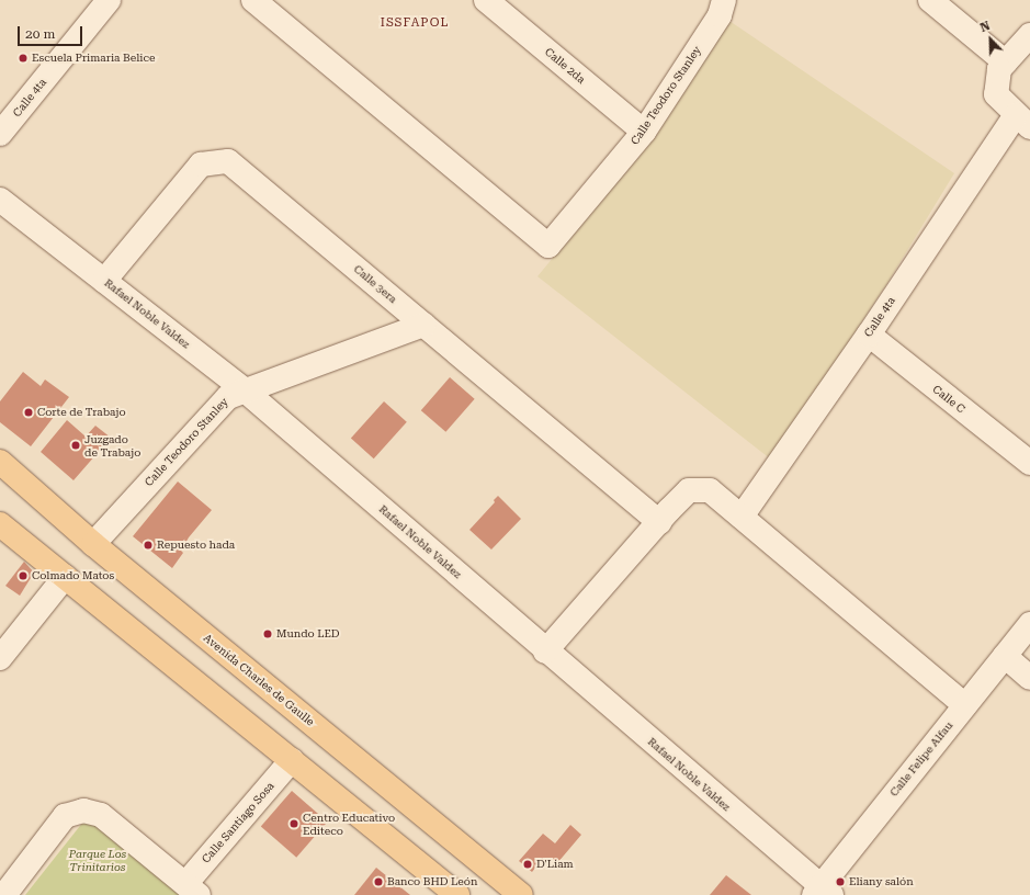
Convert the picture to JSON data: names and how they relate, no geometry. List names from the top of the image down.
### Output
{
  "streets": {
    "main road": ["Avenida Charles de Gaulle"],
    "street": [
      "Calle 2da",
      "Calle Teodoro Stanley",
      "Calle 4ta",
      "Calle 3era",
      "Rafael Noble Valdez",
      "Calle C",
      "Calle Felipe Alfau",
      "Calle Santiago Sosa"
    ]
  },
  "crossings": [
    ["Calle 2da", "Calle Teodoro Stanley"],
    ["Calle Teodoro Stanley", "Calle 3era"],
    ["Calle Teodoro Stanley", "Rafael Noble Valdez"],
    ["Calle Teodoro Stanley", "Avenida Charles de Gaulle"],
    ["Calle 4ta", "Calle C"],
    ["Calle 3era", "Rafael Noble Valdez"],
    ["Rafael Noble Valdez", "Calle Felipe Alfau"]
  ],
  "districts": ["ISSFAPOL"],
  "parks": ["Parque Los Trinitarios"],
  "places": [
    "Escuela Primaria Belice",
    "Corte de Trabajo",
    "Juzgado de Trabajo",
    "Repuesto hada",
    "Colmado Matos",
    "Mundo LED",
    "Centro Educativo Editeco",
    "D'Liam",
    "Banco BHD León",
    "Eliany salón"
  ],
  "scale_bar": "20 m",
  "north": "top left"
}
